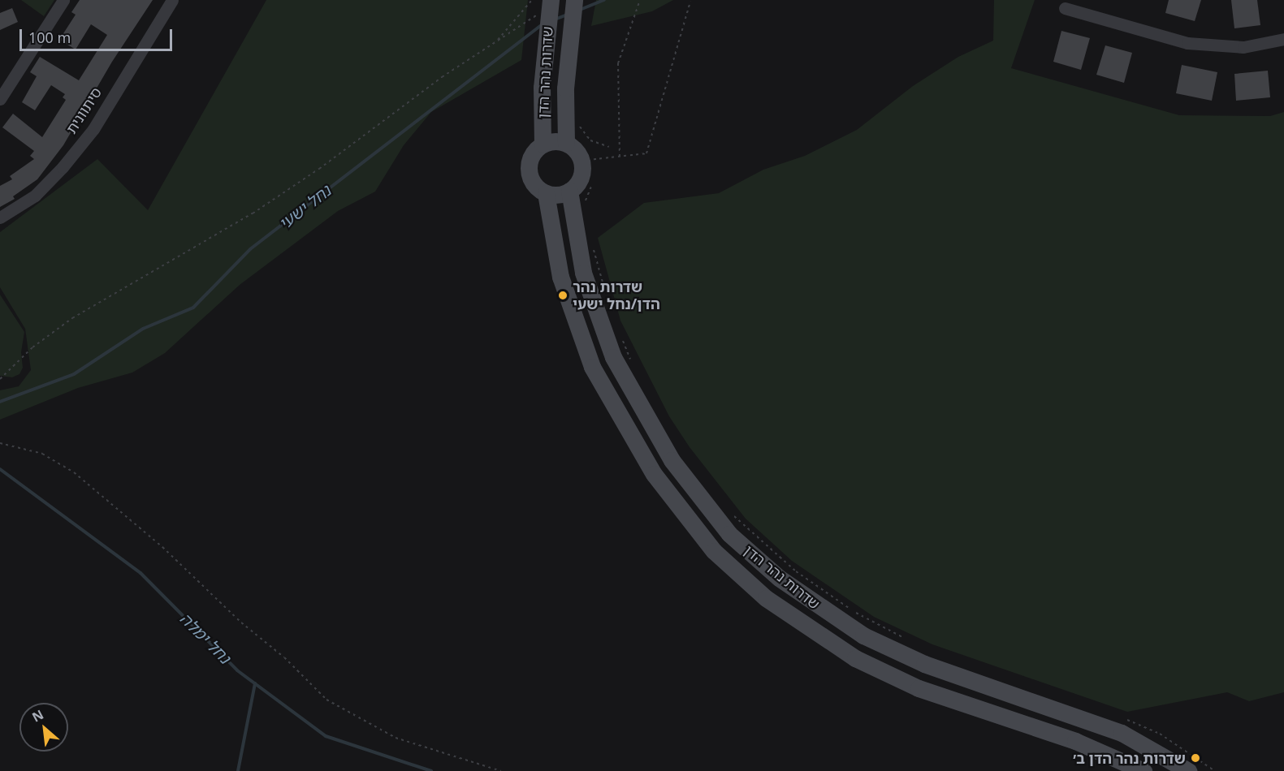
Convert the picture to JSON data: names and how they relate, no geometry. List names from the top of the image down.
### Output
{
  "streets": {
    "main road": ["שדרות נהר הדן"],
    "street": ["סיתוונית"]
  },
  "water": ["נחל ישעי", "נחל ימלה"],
  "places": ["שדרות נהר הדן/נחל ישעי", "שדרות נהר הדן ב׳"],
  "scale_bar": "100 m",
  "north": "top left"
}
